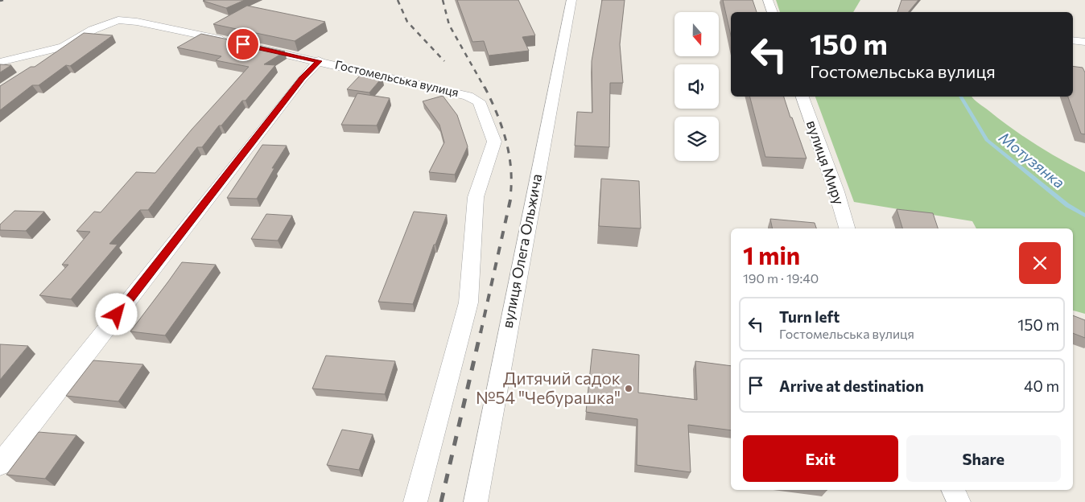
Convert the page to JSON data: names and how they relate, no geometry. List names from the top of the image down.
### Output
{
  "streets": {
    "street": ["Гостомельська вулиця", "вулиця Миру", "вулиця Олега Ольжича"]
  },
  "water": ["Мотузянка"],
  "places": ["Дитячий садок №54 \"Чебурашка\""],
  "north": "bottom",
  "page": {
    "turn": ["150 m", "Гостомельська вулиця"],
    "heading": ["1 min", "190 m · 19:40"],
    "list": [
      {
        "name": "Turn left",
        "note": "Гостомельська вулиця",
        "value": "150 m"
      },
      {
        "name": "Arrive at destination",
        "value": "40 m"
      }
    ],
    "buttons": ["Exit", "Share"]
  }
}
